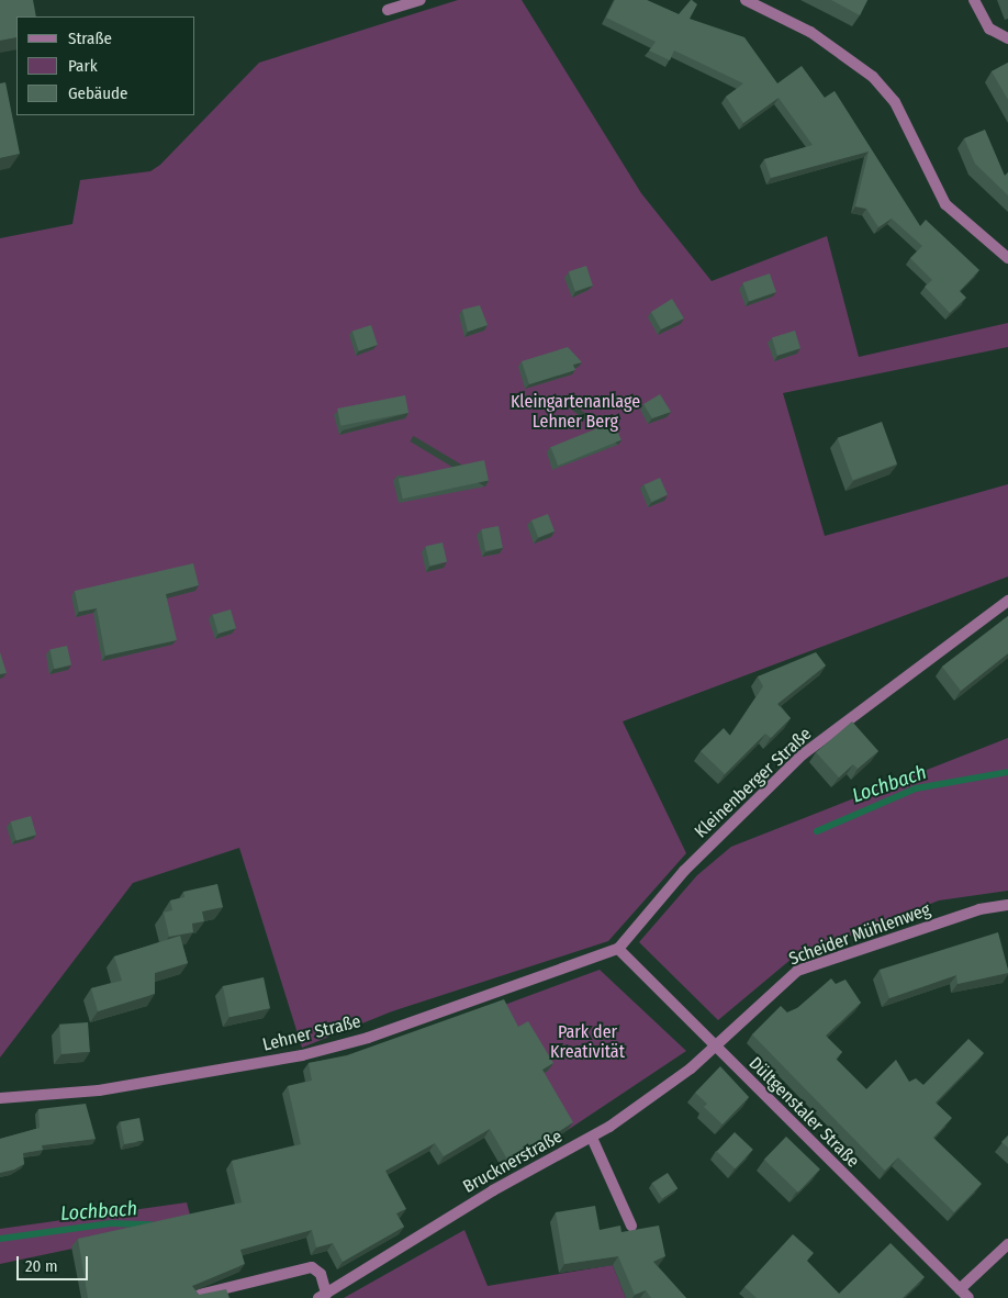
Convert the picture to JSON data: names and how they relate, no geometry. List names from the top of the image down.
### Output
{
  "streets": {
    "street": [
      "Kleinenberger Straße",
      "Scheider Mühlenweg",
      "Lehner Straße",
      "Dültgenstaler Straße",
      "Brucknerstraße"
    ]
  },
  "crossings": [
    ["Kleinenberger Straße", "Lehner Straße"],
    ["Kleinenberger Straße", "Dültgenstaler Straße"],
    ["Scheider Mühlenweg", "Dültgenstaler Straße"],
    ["Scheider Mühlenweg", "Brucknerstraße"],
    ["Lehner Straße", "Dültgenstaler Straße"],
    ["Dültgenstaler Straße", "Brucknerstraße"]
  ],
  "water": ["Lochbach"],
  "parks": ["Kleingartenanlage Lehner Berg", "Park der Kreativität"],
  "legend": ["Straße", "Park", "Gebäude"],
  "scale_bar": "20 m"
}
